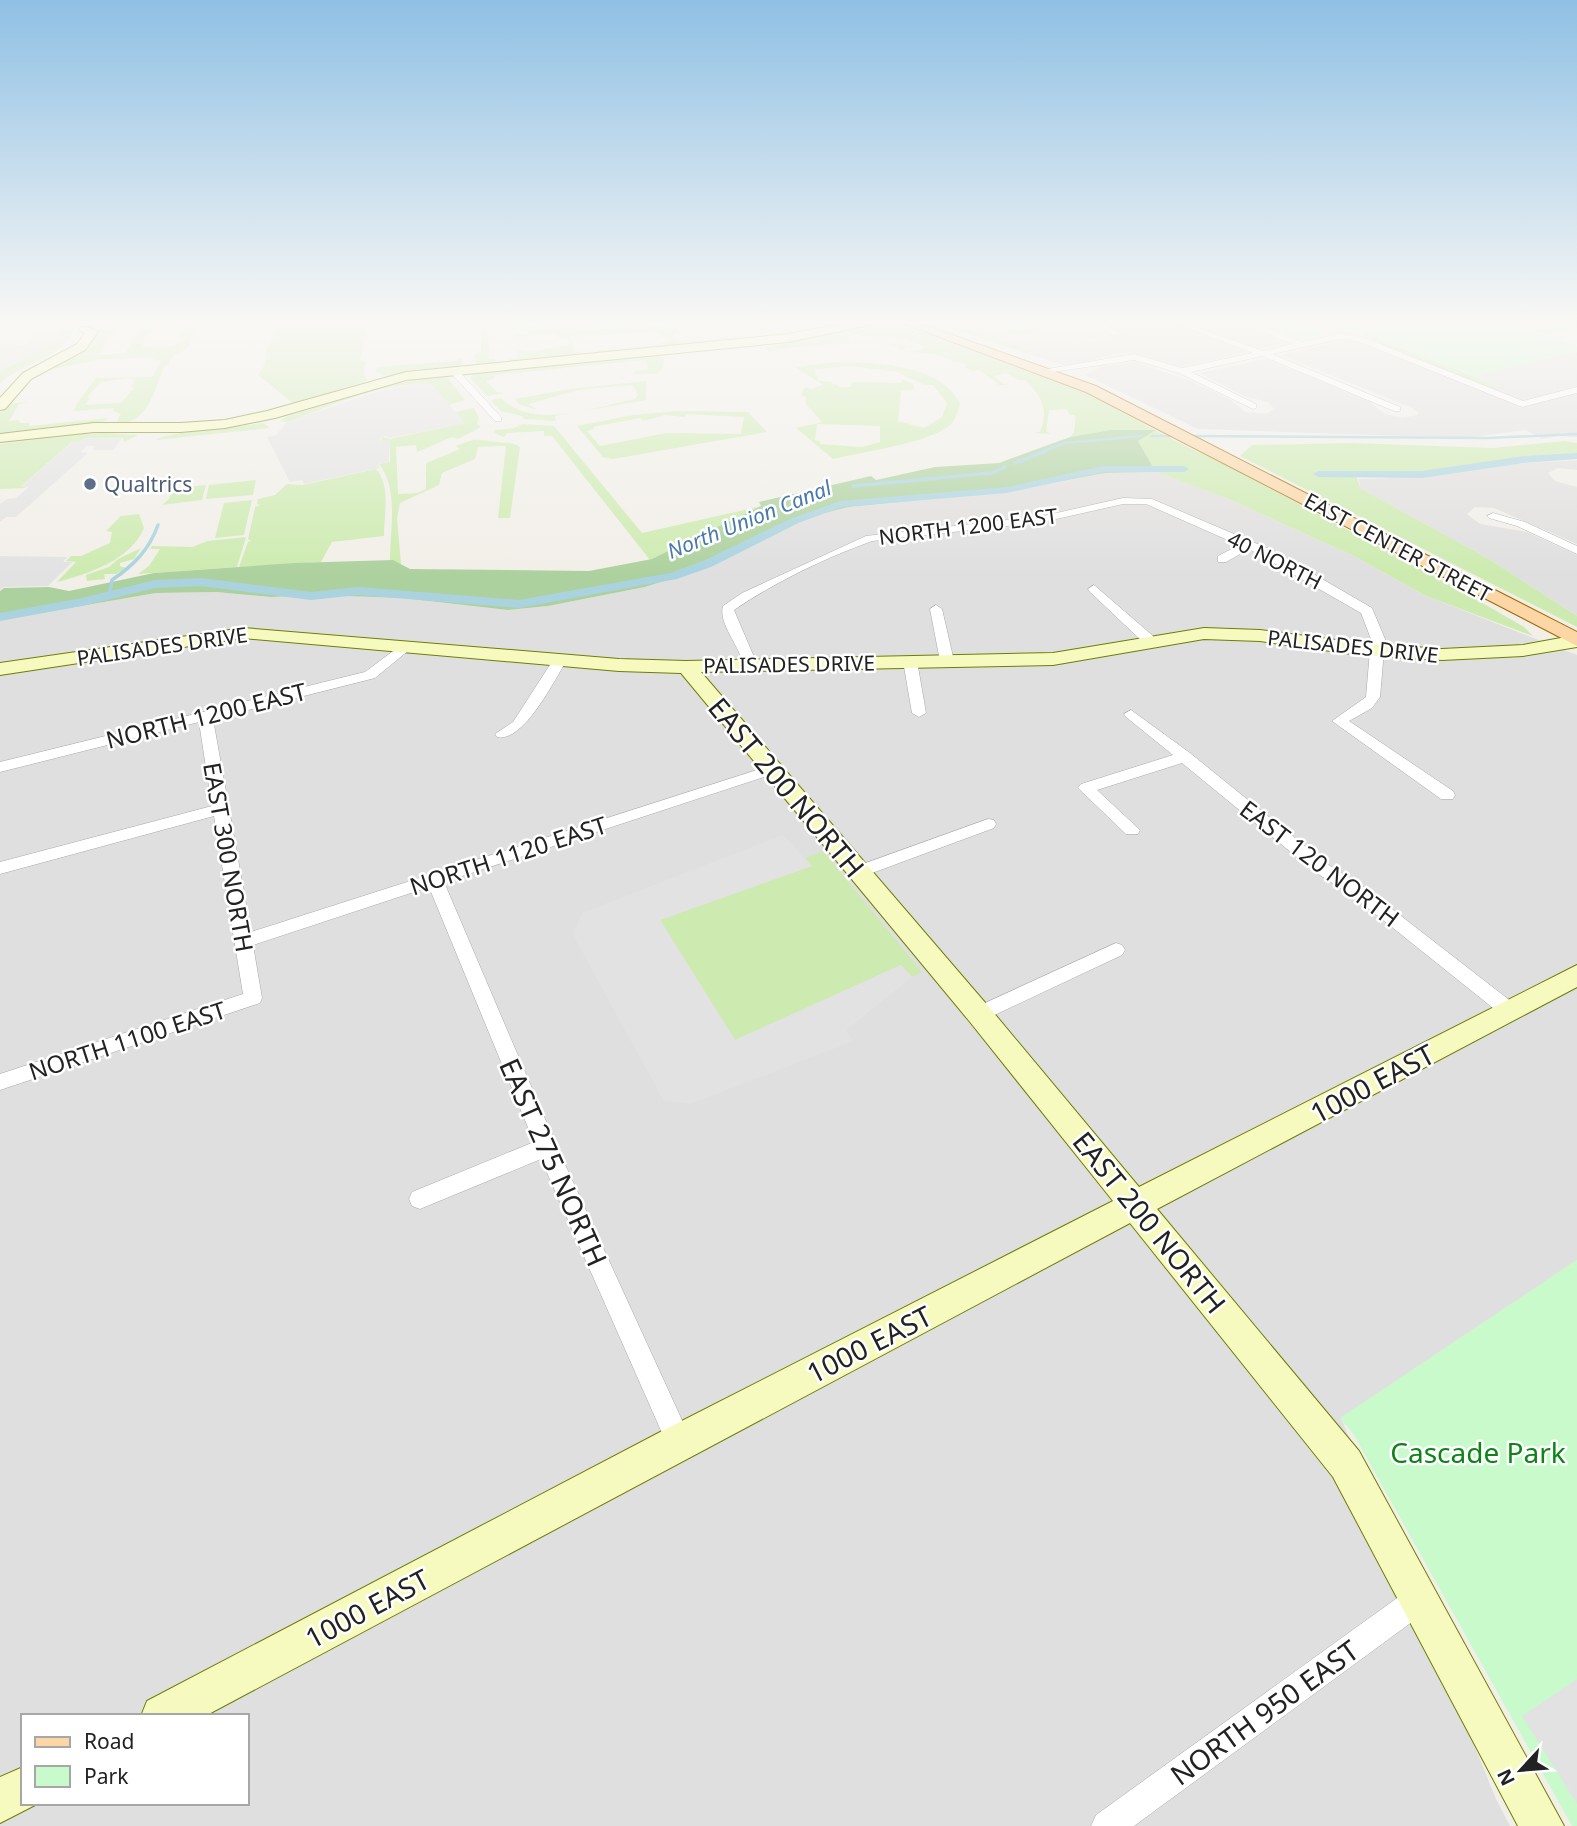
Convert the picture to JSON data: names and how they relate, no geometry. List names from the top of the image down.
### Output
{
  "streets": {
    "main road": ["EAST CENTER STREET"],
    "street": [
      "NORTH 1200 EAST",
      "40 NORTH",
      "PALISADES DRIVE",
      "EAST 200 NORTH",
      "NORTH 1120 EAST",
      "EAST 300 NORTH",
      "EAST 120 NORTH",
      "NORTH 1100 EAST",
      "1000 EAST",
      "EAST 275 NORTH",
      "NORTH 950 EAST"
    ]
  },
  "crossings": [
    ["NORTH 1200 EAST", "40 NORTH"],
    ["NORTH 1200 EAST", "PALISADES DRIVE"],
    ["NORTH 1200 EAST", "EAST 300 NORTH"],
    ["EAST CENTER STREET", "PALISADES DRIVE"],
    ["40 NORTH", "PALISADES DRIVE"],
    ["PALISADES DRIVE", "EAST 200 NORTH"],
    ["EAST 200 NORTH", "NORTH 1120 EAST"],
    ["EAST 200 NORTH", "1000 EAST"],
    ["EAST 200 NORTH", "NORTH 950 EAST"],
    ["NORTH 1120 EAST", "EAST 300 NORTH"],
    ["NORTH 1120 EAST", "EAST 275 NORTH"],
    ["EAST 300 NORTH", "NORTH 1100 EAST"],
    ["EAST 120 NORTH", "1000 EAST"],
    ["1000 EAST", "EAST 275 NORTH"]
  ],
  "water": ["North Union Canal"],
  "parks": ["Cascade Park"],
  "places": ["Qualtrics"],
  "legend": ["Road", "Park"],
  "north": "bottom left"
}
